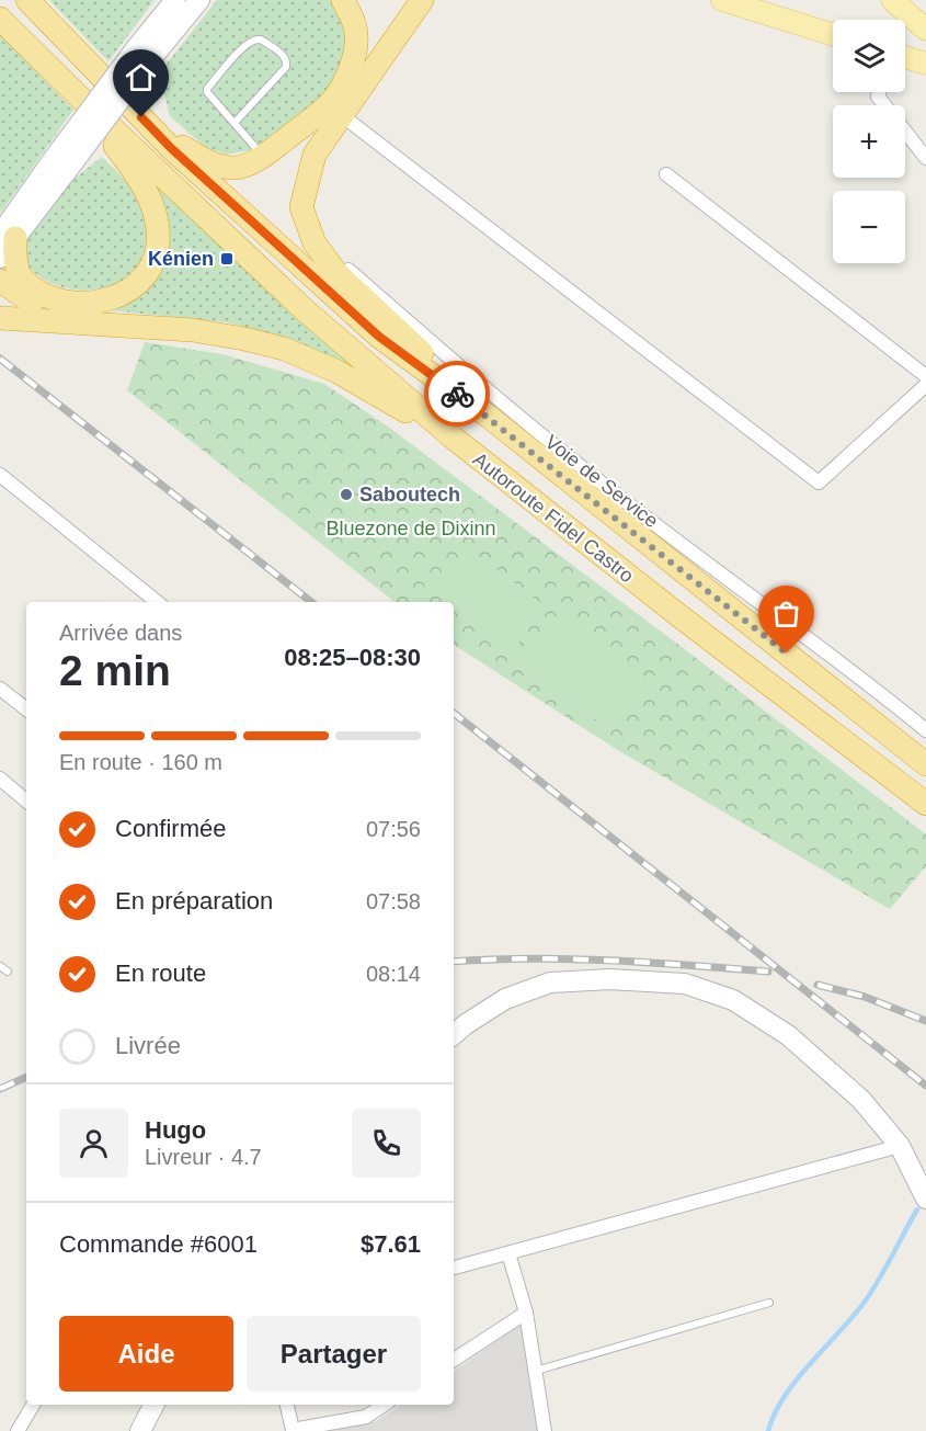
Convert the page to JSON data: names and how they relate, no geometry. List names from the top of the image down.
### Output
{
  "streets": {
    "highway": ["Autoroute Fidel Castro"],
    "street": ["Voie de Service"]
  },
  "parks": ["Bluezone de Dixinn"],
  "places": {
    "transit": ["Kénien"],
    "other": ["Saboutech"]
  },
  "page": {
    "map_buttons": ["+", "−"],
    "heading": ["2 min", "Arrivée dans", "08:25–08:30"],
    "panel": [
      "Hugo",
      "Livreur · 4.7",
      "Commande #6001",
      "$7.61"
    ],
    "bar": "En route · 160 m",
    "list": [
      ["Confirmée", "07:56"],
      ["En préparation", "07:58"],
      ["En route", "08:14"],
      "Livrée"
    ],
    "buttons": ["Aide", "Partager"]
  }
}
